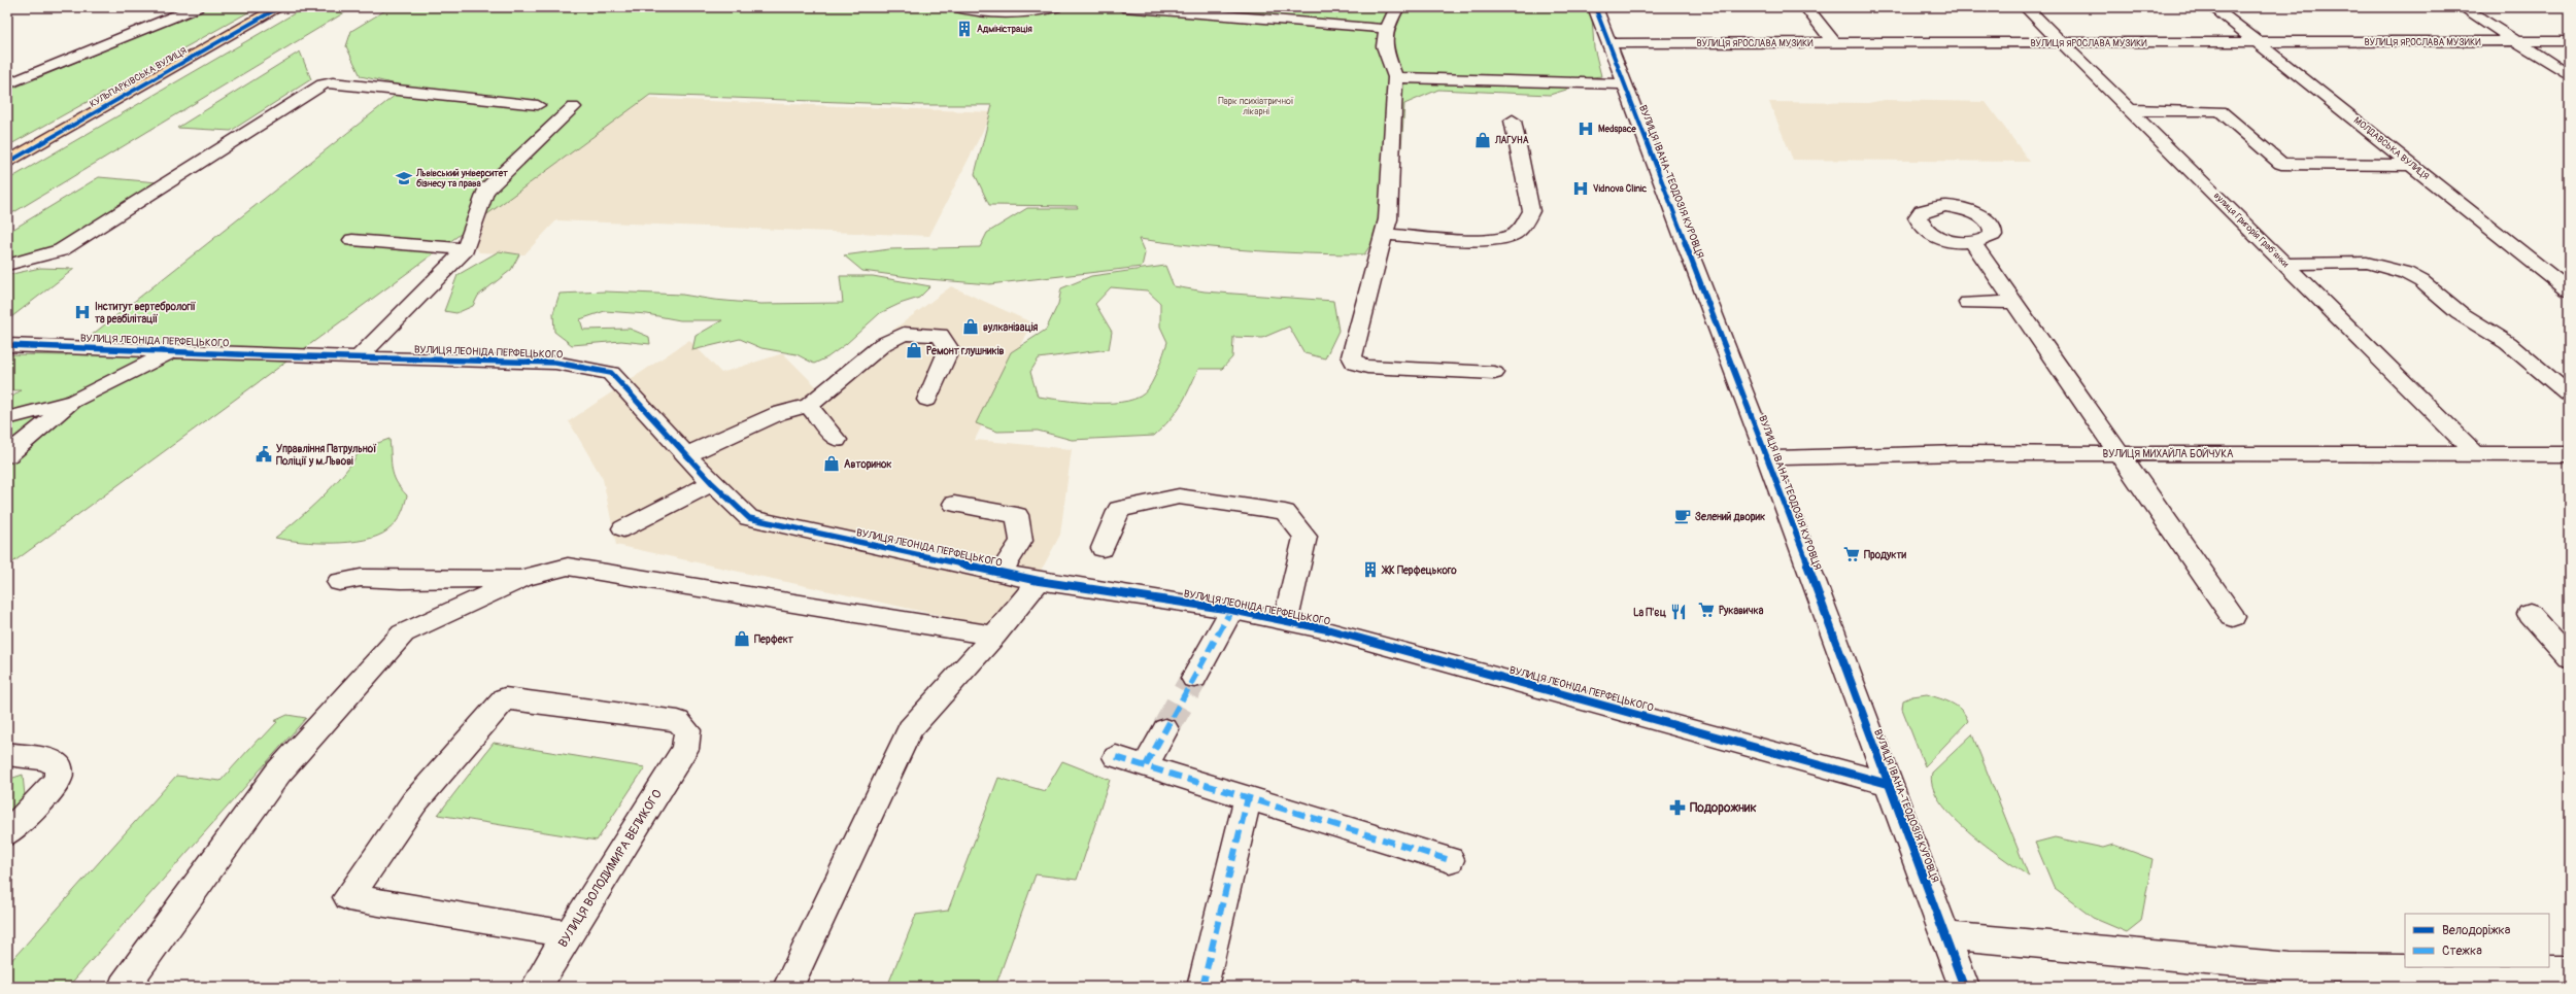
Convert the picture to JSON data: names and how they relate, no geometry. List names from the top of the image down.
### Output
{
  "streets": {
    "main road": ["КУЛЬПАРКІВСЬКА ВУЛИЦЯ"],
    "street": [
      "ВУЛИЦЯ ЯРОСЛАВА МУЗИКИ",
      "МОЛДАВСЬКА ВУЛИЦЯ",
      "ВУЛИЦЯ ІВАНА-ТЕОДОЗІЯ КУРОВЦЯ",
      "вулиця Григорія Грабʼянки",
      "ВУЛИЦЯ ЛЕОНІДА ПЕРФЕЦЬКОГО",
      "ВУЛИЦЯ МИХАЙЛА БОЙЧУКА",
      "ВУЛИЦЯ ВОЛОДИМИРА ВЕЛИКОГО"
    ]
  },
  "crossings": [
    ["ВУЛИЦЯ ЯРОСЛАВА МУЗИКИ", "МОЛДАВСЬКА ВУЛИЦЯ"],
    ["ВУЛИЦЯ ЯРОСЛАВА МУЗИКИ", "ВУЛИЦЯ ІВАНА-ТЕОДОЗІЯ КУРОВЦЯ"],
    ["ВУЛИЦЯ ЯРОСЛАВА МУЗИКИ", "вулиця Григорія Грабʼянки"],
    ["ВУЛИЦЯ ІВАНА-ТЕОДОЗІЯ КУРОВЦЯ", "ВУЛИЦЯ ЛЕОНІДА ПЕРФЕЦЬКОГО"],
    ["ВУЛИЦЯ ІВАНА-ТЕОДОЗІЯ КУРОВЦЯ", "ВУЛИЦЯ МИХАЙЛА БОЙЧУКА"],
    ["вулиця Григорія Грабʼянки", "ВУЛИЦЯ МИХАЙЛА БОЙЧУКА"]
  ],
  "parks": ["Парк психіатричної лікарні"],
  "places": {
    "building": ["Адміністрація", "ЖК Перфецького"],
    "hospital": ["Medspace", "Vidnova Clinic", "Інститут вертебрології та реабілітації"],
    "shop": [
      "ЛАГУНА",
      "вулканізація",
      "Ремонт глушників",
      "Авторинок",
      "Перфект"
    ],
    "school or university": ["Львівський університет бізнесу та права"],
    "public building": ["Управління Патрульної Поліції у м.Львові"],
    "cafe": ["Зелений дворик"],
    "supermarket": ["Продукти", "Рукавичка"],
    "restaurant": ["La П'єц"],
    "pharmacy": ["Подорожник"]
  },
  "legend": ["Велодоріжка", "Стежка"]
}
